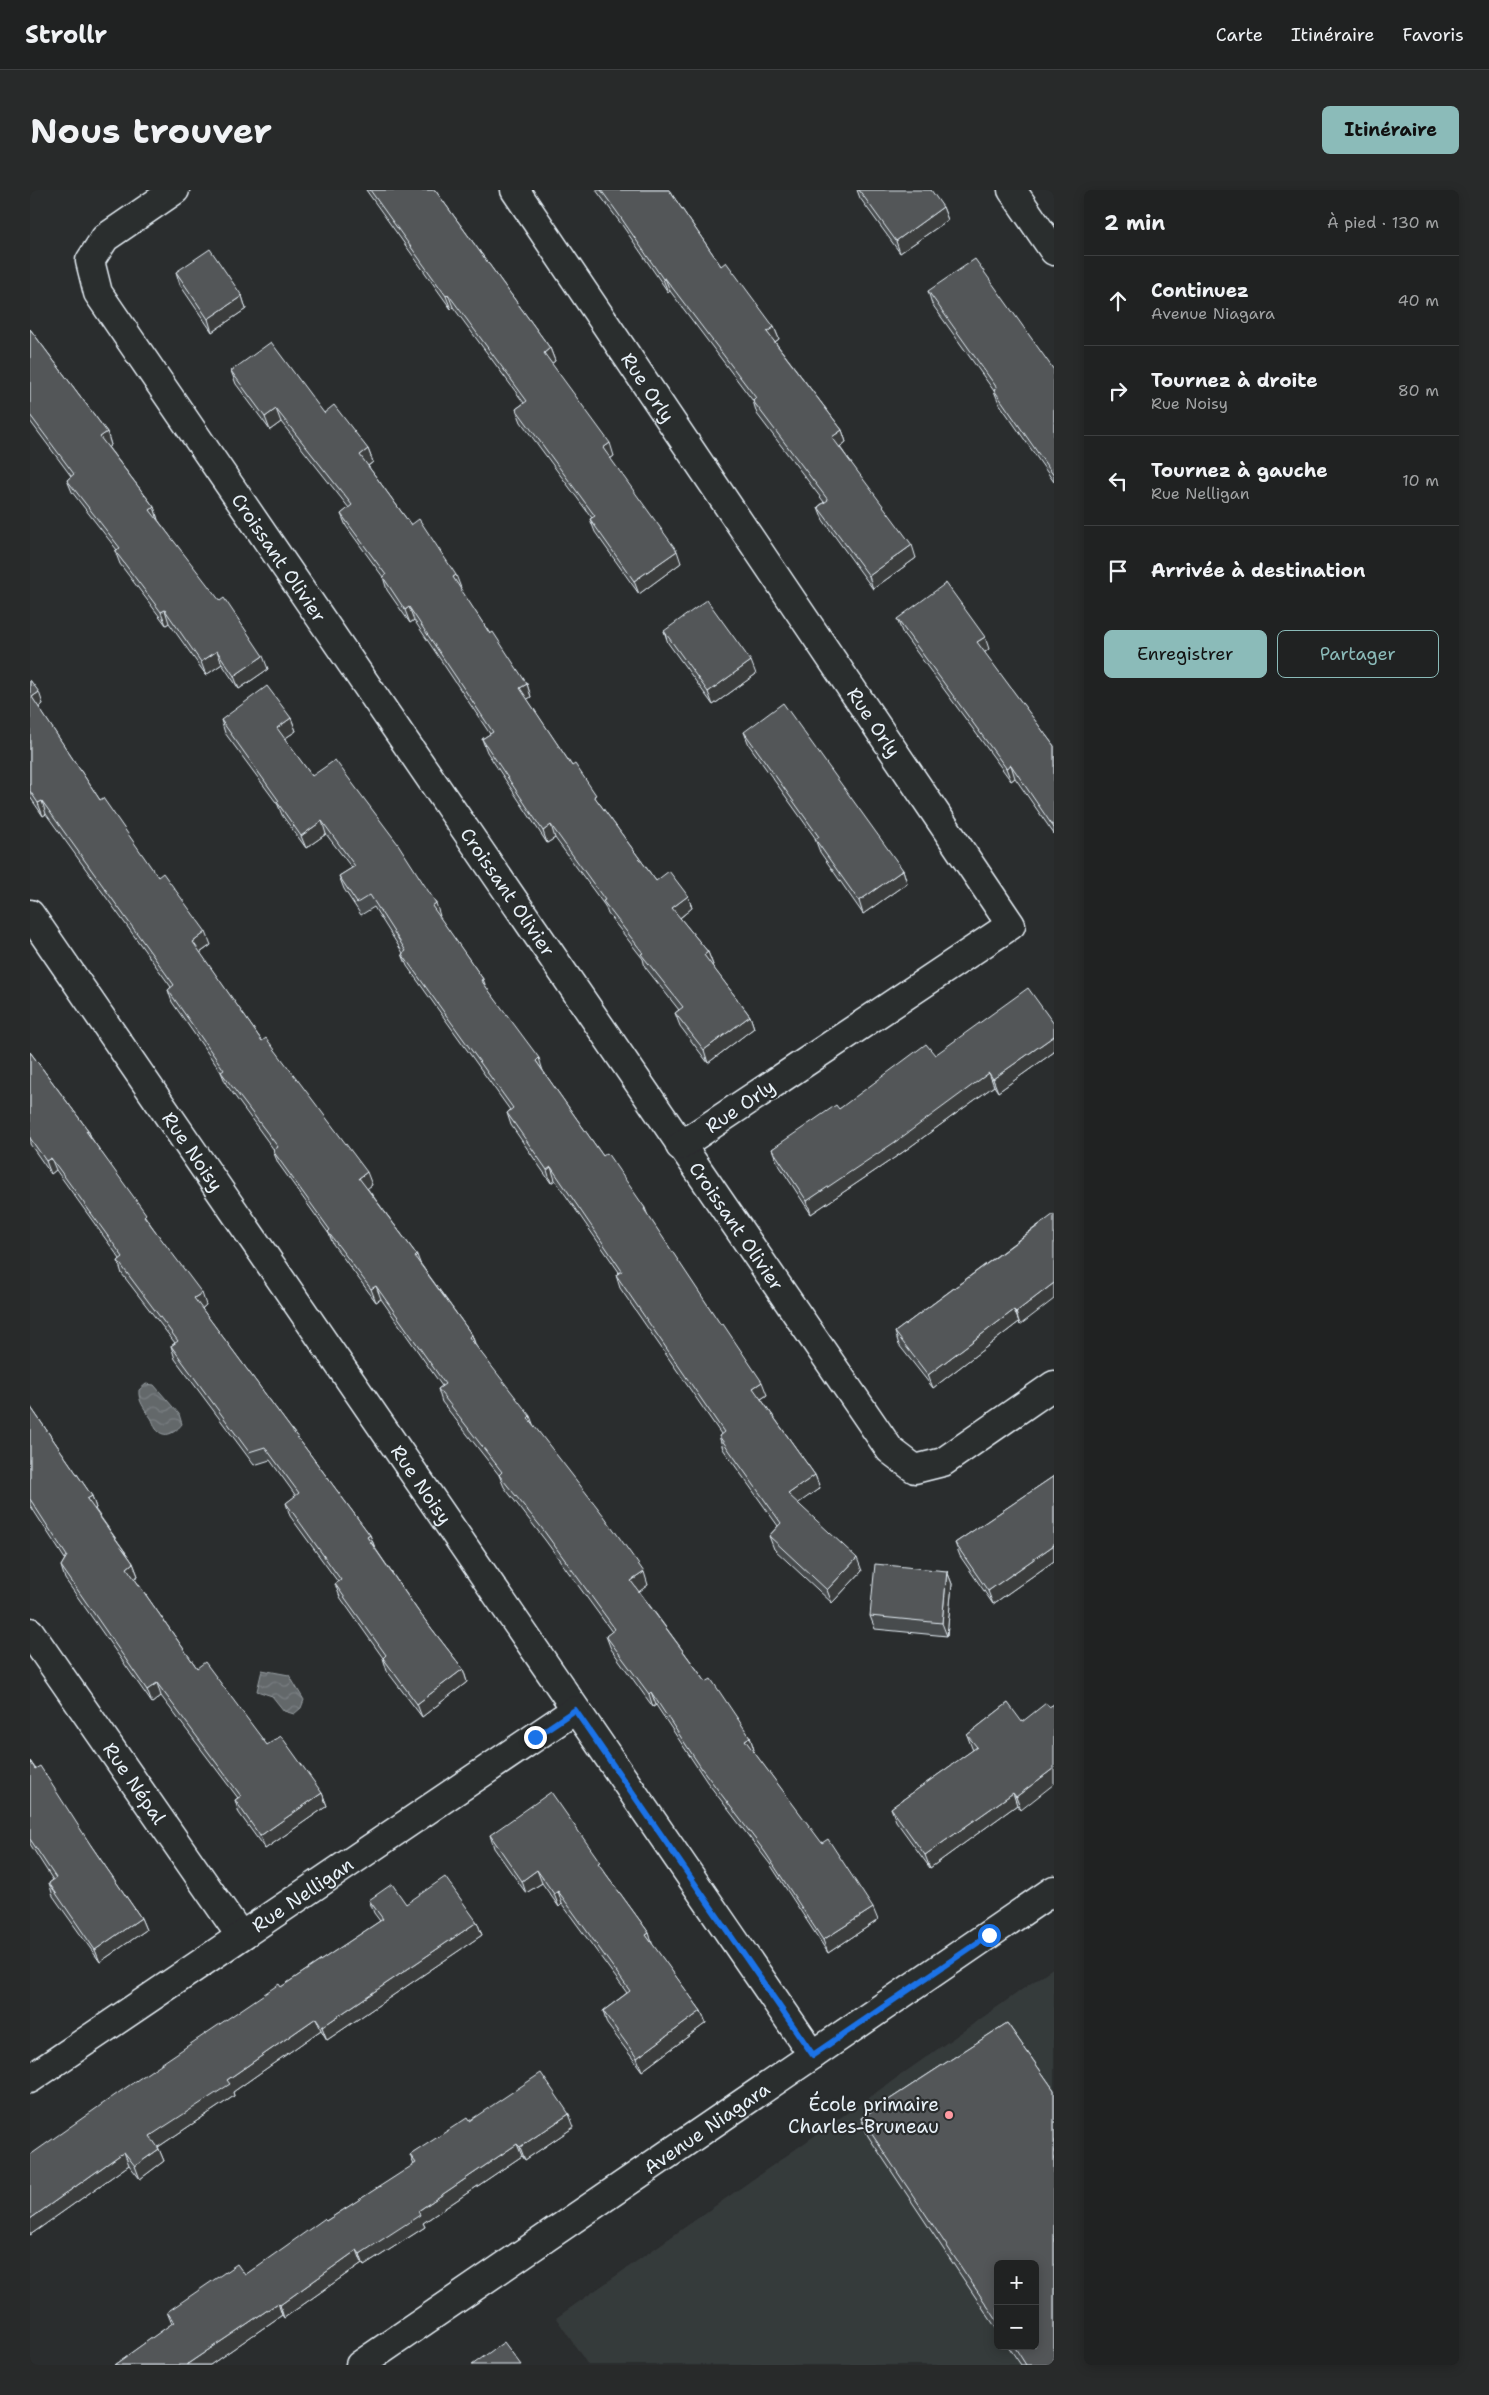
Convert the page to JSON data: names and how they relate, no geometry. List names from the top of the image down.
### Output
{
  "streets": {
    "street": [
      "Rue Orly",
      "Croissant Olivier",
      "Rue Noisy",
      "Rue Népal",
      "Rue Nelligan",
      "Avenue Niagara"
    ]
  },
  "crossings": [
    ["Rue Orly", "Croissant Olivier"],
    ["Rue Noisy", "Rue Nelligan"],
    ["Rue Noisy", "Avenue Niagara"],
    ["Rue Népal", "Rue Nelligan"]
  ],
  "places": ["École primaire Charles-Bruneau"],
  "page": {
    "header": "Strollr",
    "nav": ["Carte", "Itinéraire", "Favoris"],
    "buttons": [
      "Itinéraire",
      ["Enregistrer", "Partager"]
    ],
    "title": "Nous trouver",
    "heading": ["2 min", "À pied · 130 m"],
    "list": [
      ["Continuez", "Avenue Niagara", "40 m"],
      ["Tournez à droite", "Rue Noisy", "80 m"],
      ["Tournez à gauche", "Rue Nelligan", "10 m"],
      "Arrivée à destination"
    ],
    "map_buttons": ["+", "−"]
  }
}
